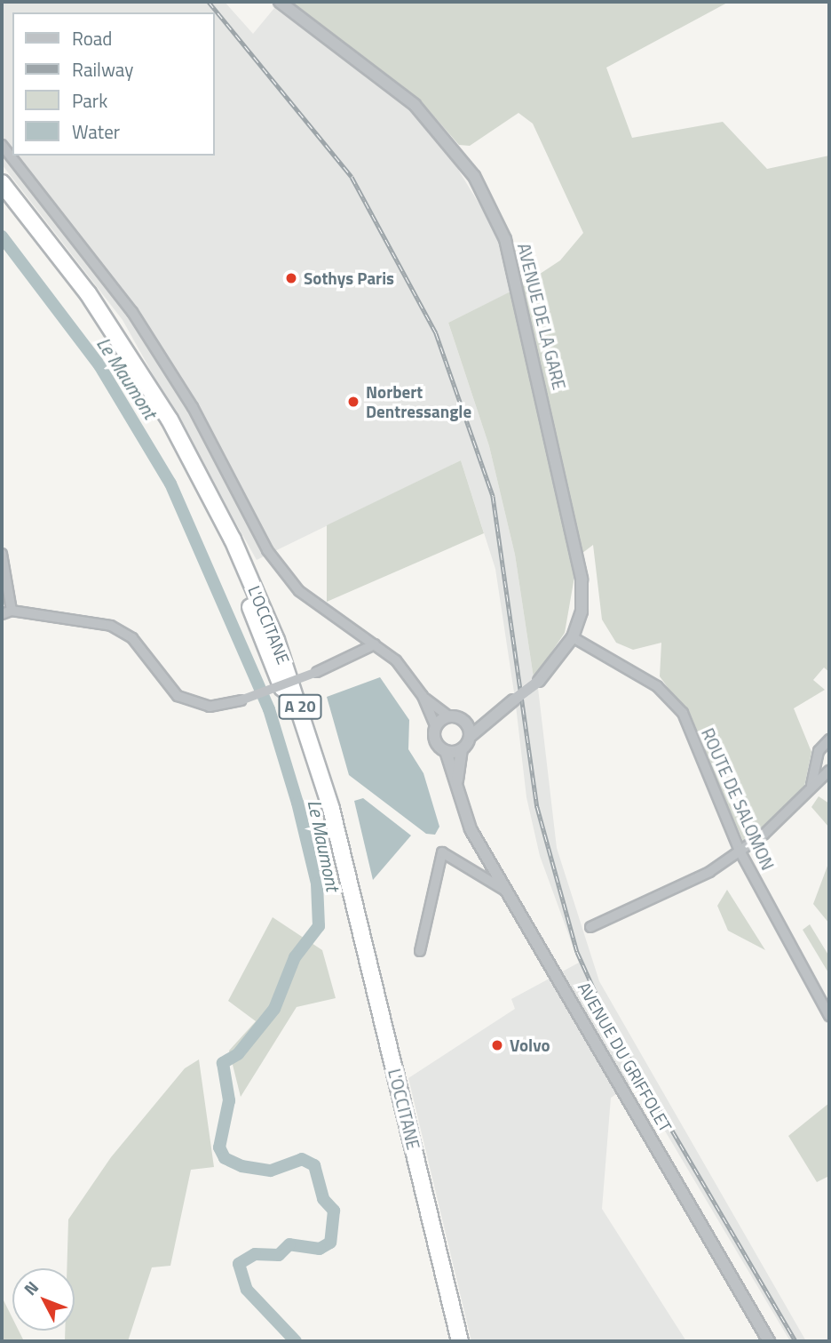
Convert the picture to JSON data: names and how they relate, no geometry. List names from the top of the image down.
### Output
{
  "streets": {
    "highway": ["L'OCCITANE", "A 20"],
    "street": ["AVENUE DE LA GARE", "ROUTE DE SALOMON", "AVENUE DU GRIFFOLET"]
  },
  "crossings": [
    ["AVENUE DE LA GARE", "ROUTE DE SALOMON"],
    ["AVENUE DE LA GARE", "AVENUE DU GRIFFOLET"]
  ],
  "water": ["Le Maumont"],
  "places": ["Sothys Paris", "Norbert Dentressangle", "Volvo"],
  "legend": [
    "Road",
    "Railway",
    "Park",
    "Water"
  ],
  "north": "top left"
}
